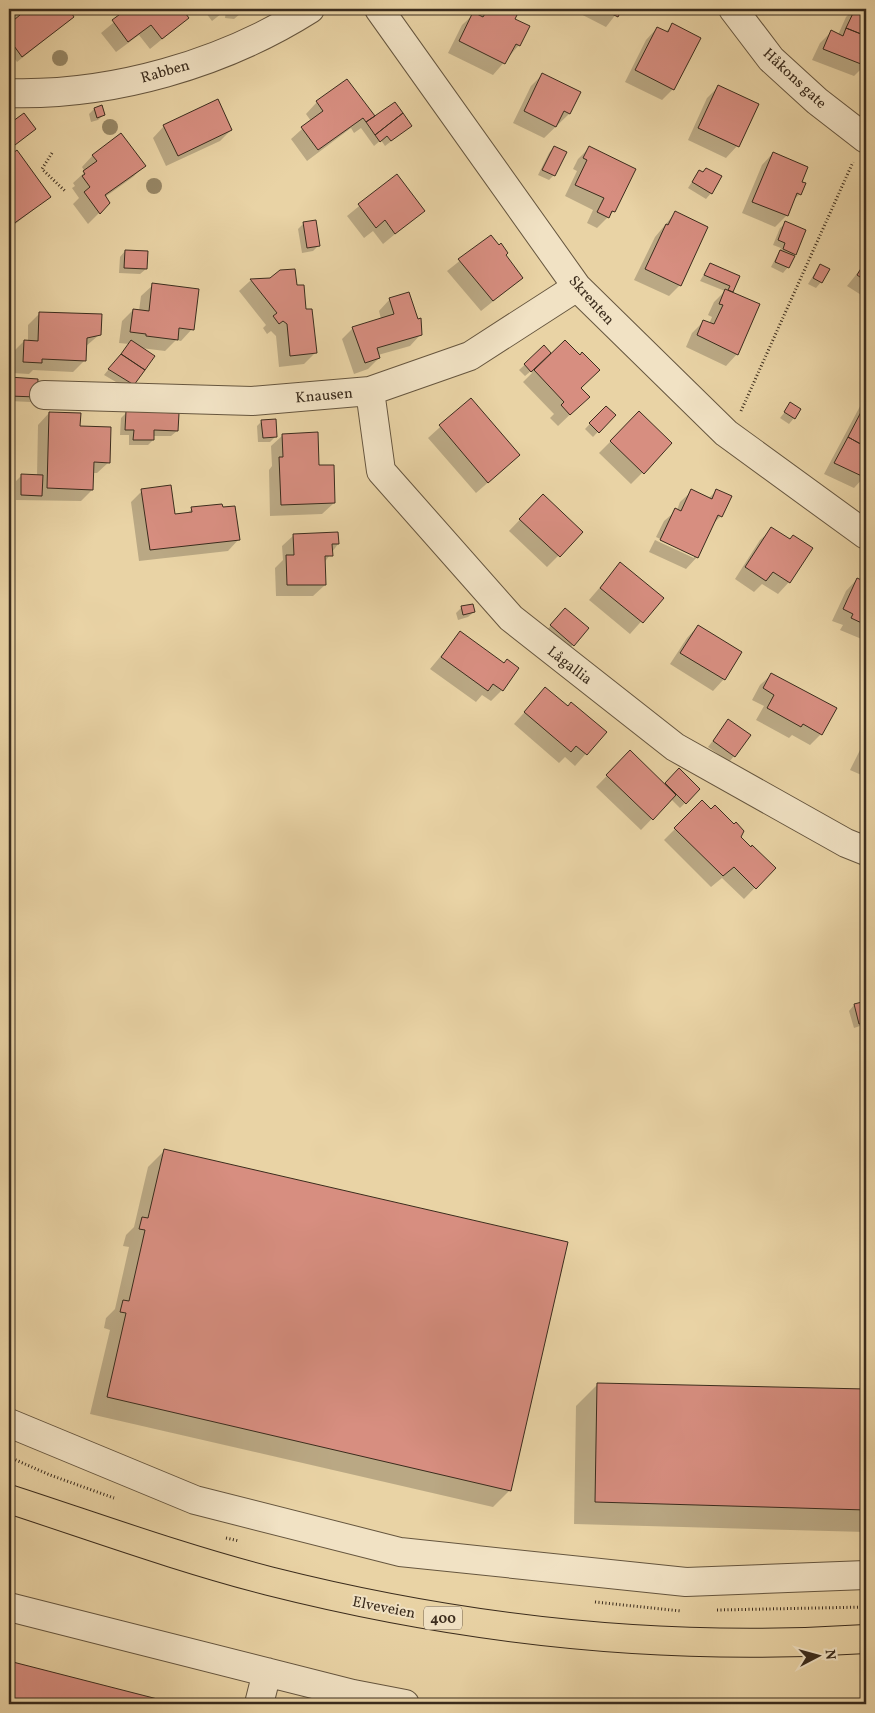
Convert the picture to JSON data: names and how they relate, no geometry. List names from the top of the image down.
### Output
{
  "streets": {
    "highway": ["Elveveien", "400"],
    "street": [
      "Rabben",
      "Håkons gate",
      "Skrenten",
      "Knausen",
      "Lågallia"
    ]
  },
  "crossings": [
    ["Skrenten", "Knausen"],
    ["Knausen", "Lågallia"]
  ],
  "north": "right"
}
